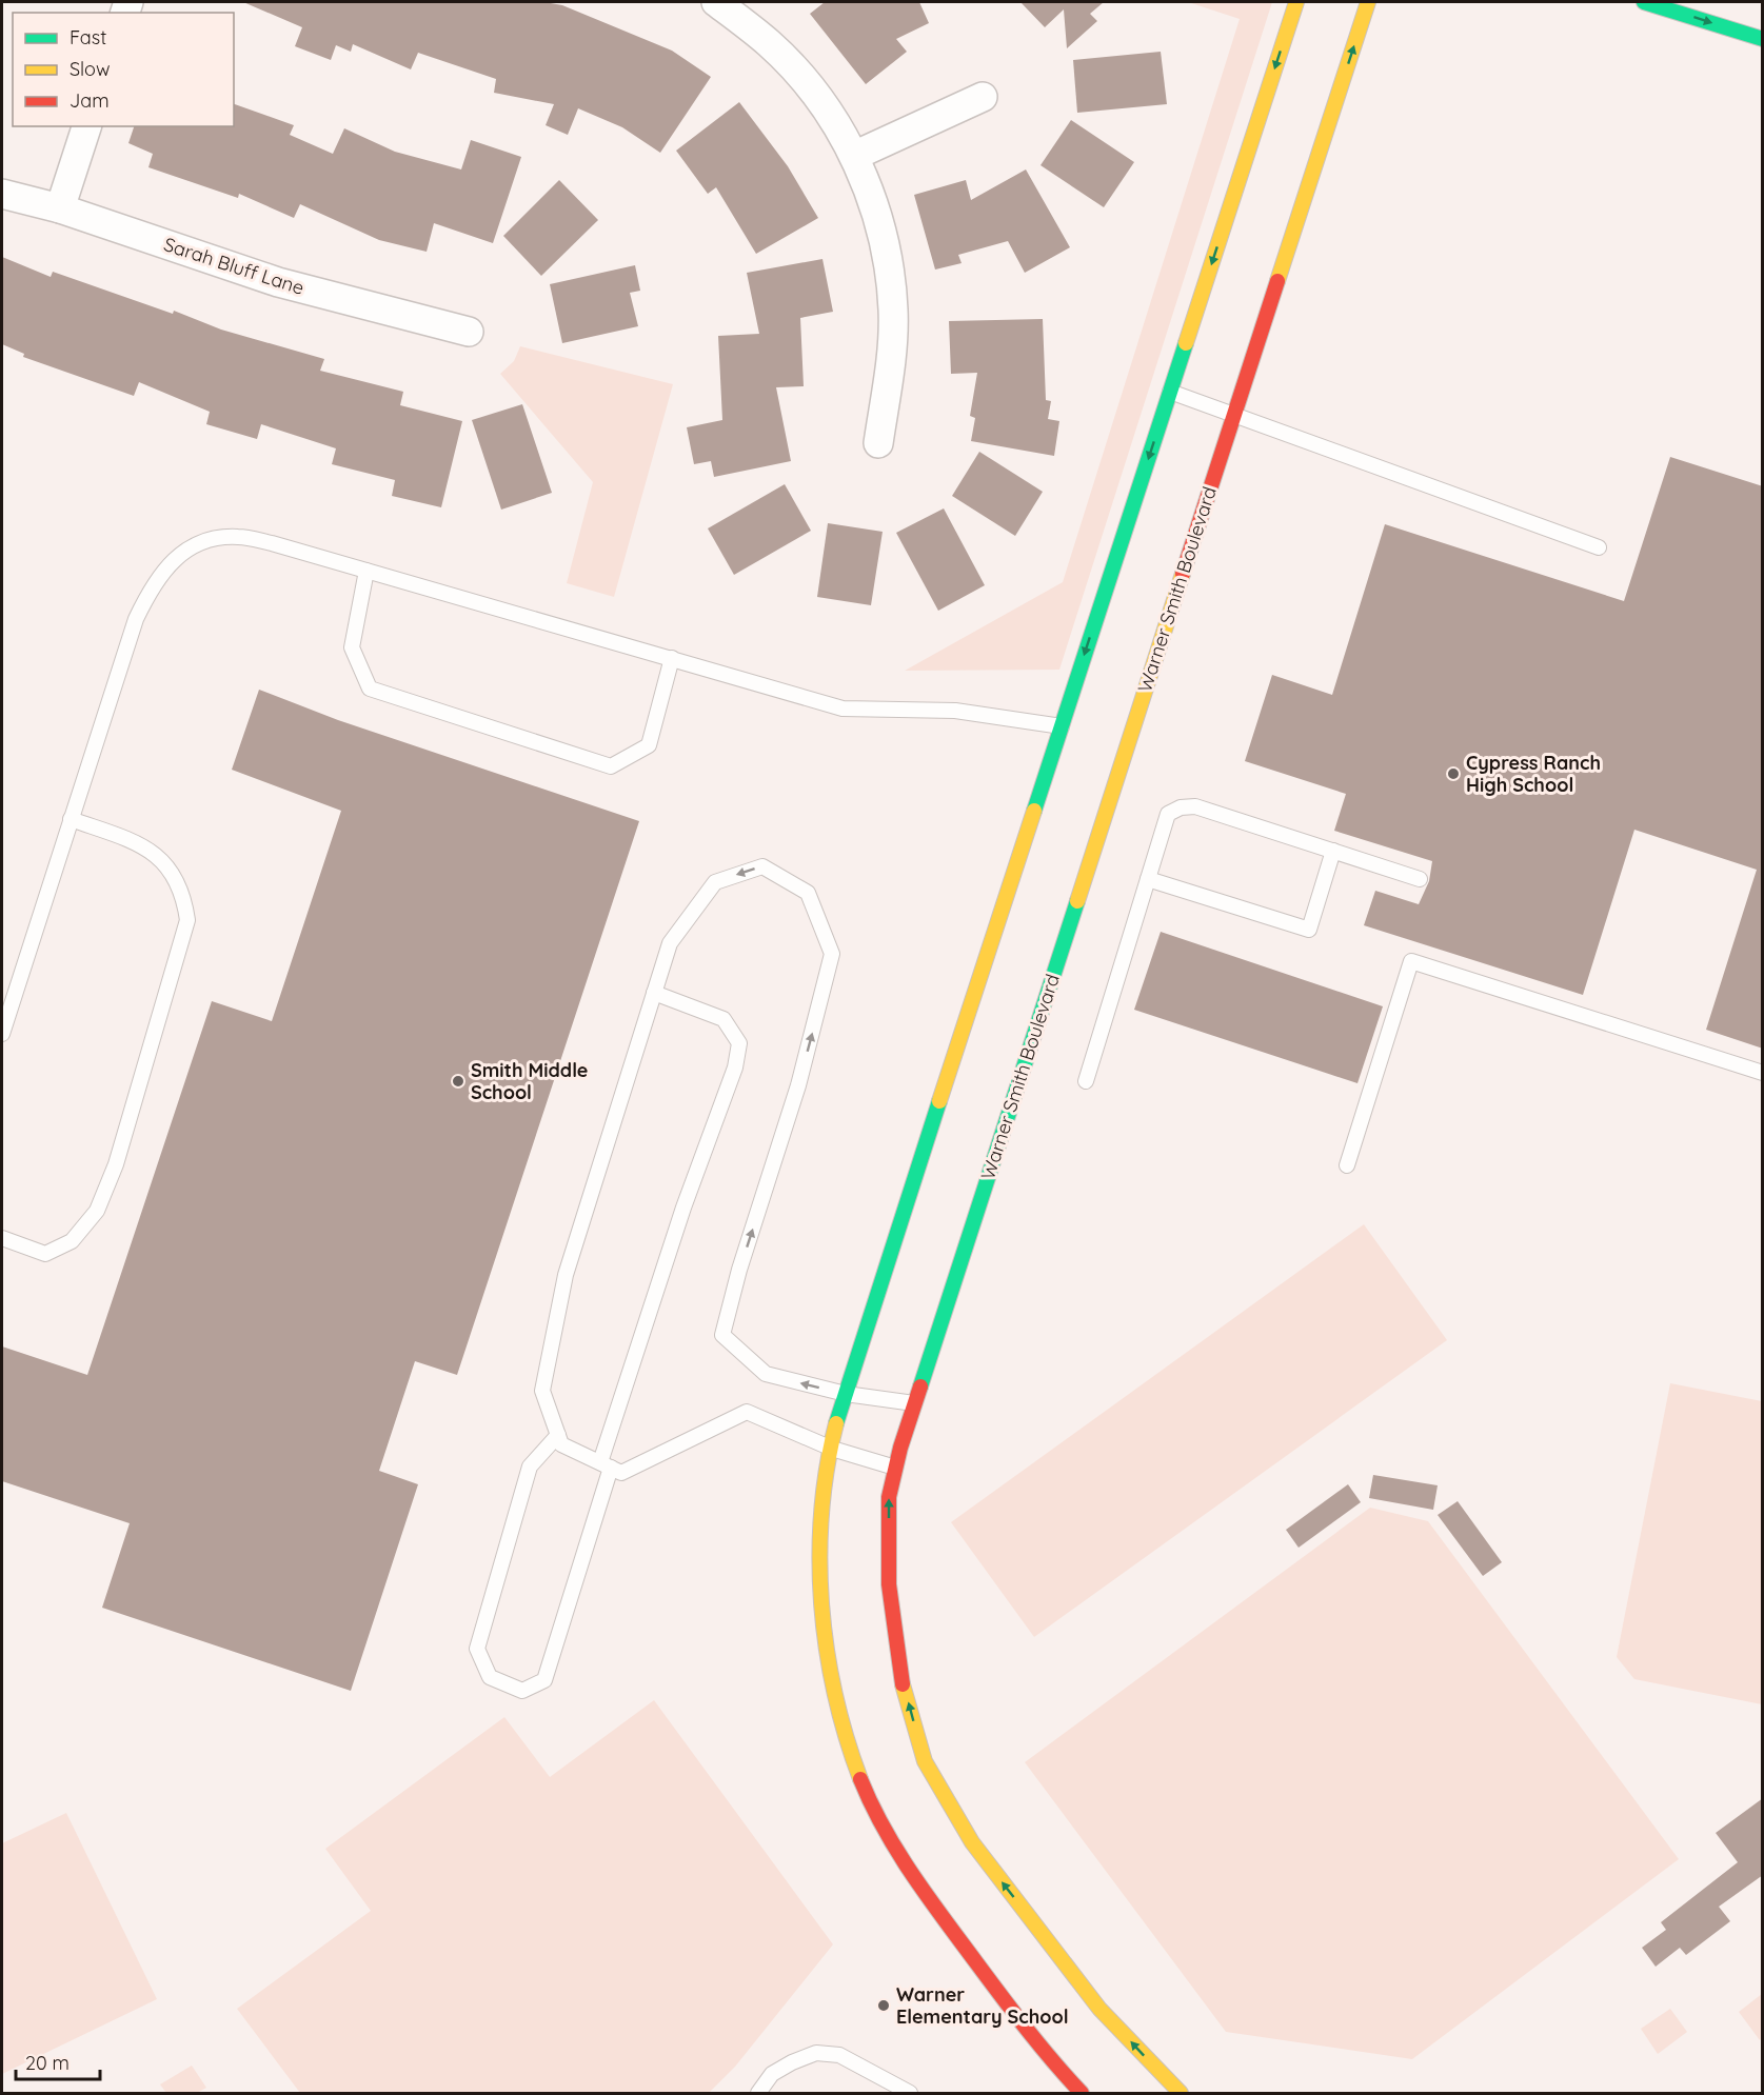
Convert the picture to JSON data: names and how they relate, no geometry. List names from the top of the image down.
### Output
{
  "streets": {
    "street": ["Sarah Bluff Lane", "Warner Smith Boulevard"]
  },
  "places": ["Cypress Ranch High School", "Smith Middle School", "Warner Elementary School"],
  "legend": ["Fast", "Slow", "Jam"],
  "scale_bar": "20 m"
}
